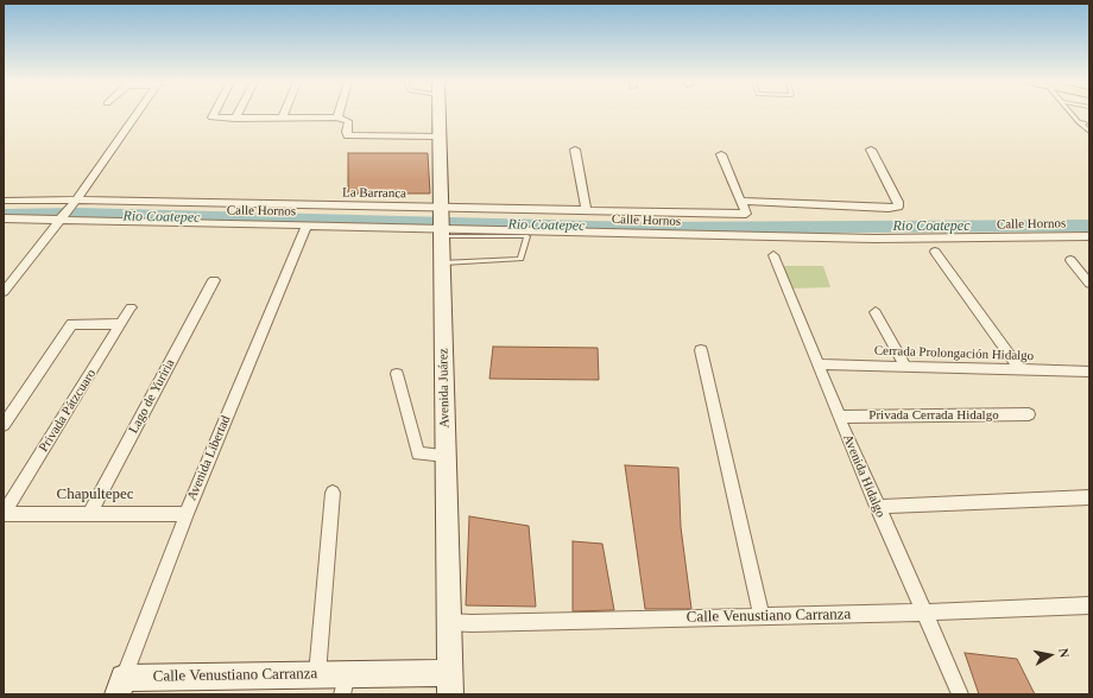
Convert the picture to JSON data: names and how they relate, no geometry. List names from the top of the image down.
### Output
{
  "streets": {
    "street": [
      "La Barranca",
      "Calle Hornos",
      "Cerrada Prolongación Hidalgo",
      "Avenida Juárez",
      "Lago de Yuriria",
      "Privada Pátzcuaro",
      "Privada Cerrada Hidalgo",
      "Avenida Libertad",
      "Avenida Hidalgo",
      "Chapultepec",
      "Calle Venustiano Carranza"
    ]
  },
  "crossings": [
    ["La Barranca", "Calle Hornos"],
    ["La Barranca", "Avenida Juárez"],
    ["Calle Hornos", "Avenida Juárez"],
    ["Calle Hornos", "Avenida Libertad"],
    ["Cerrada Prolongación Hidalgo", "Avenida Hidalgo"],
    ["Avenida Juárez", "Calle Venustiano Carranza"],
    ["Lago de Yuriria", "Chapultepec"],
    ["Privada Pátzcuaro", "Chapultepec"],
    ["Privada Cerrada Hidalgo", "Avenida Hidalgo"],
    ["Avenida Libertad", "Chapultepec"],
    ["Avenida Libertad", "Calle Venustiano Carranza"],
    ["Avenida Hidalgo", "Calle Venustiano Carranza"]
  ],
  "water": ["Rio Coatepec"],
  "north": "right"
}
